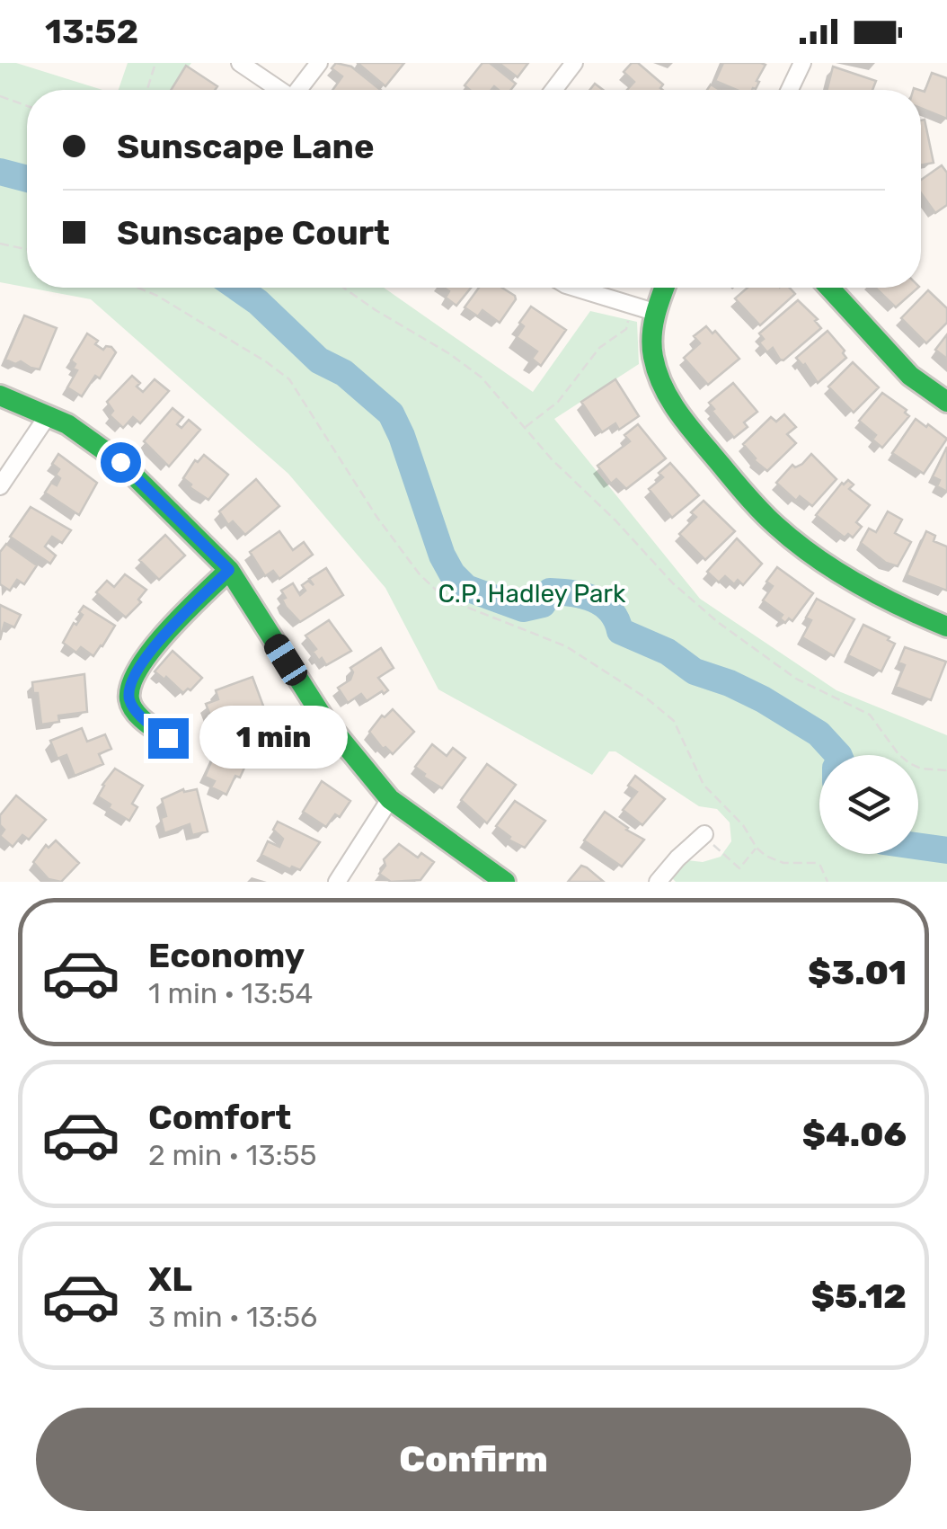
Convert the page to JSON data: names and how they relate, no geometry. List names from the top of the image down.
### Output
{
  "parks": ["C.P. Hadley Park"],
  "page": {
    "status": "13:52",
    "banner": ["Sunscape Lane", "Sunscape Court"],
    "bubble": "1 min",
    "list": [
      {
        "name": "Economy",
        "note": "1 min · 13:54",
        "value": "$3.01"
      },
      {
        "name": "Comfort",
        "note": "2 min · 13:55",
        "value": "$4.06"
      },
      {
        "name": "XL",
        "note": "3 min · 13:56",
        "value": "$5.12"
      }
    ],
    "buttons": "Confirm"
  }
}
